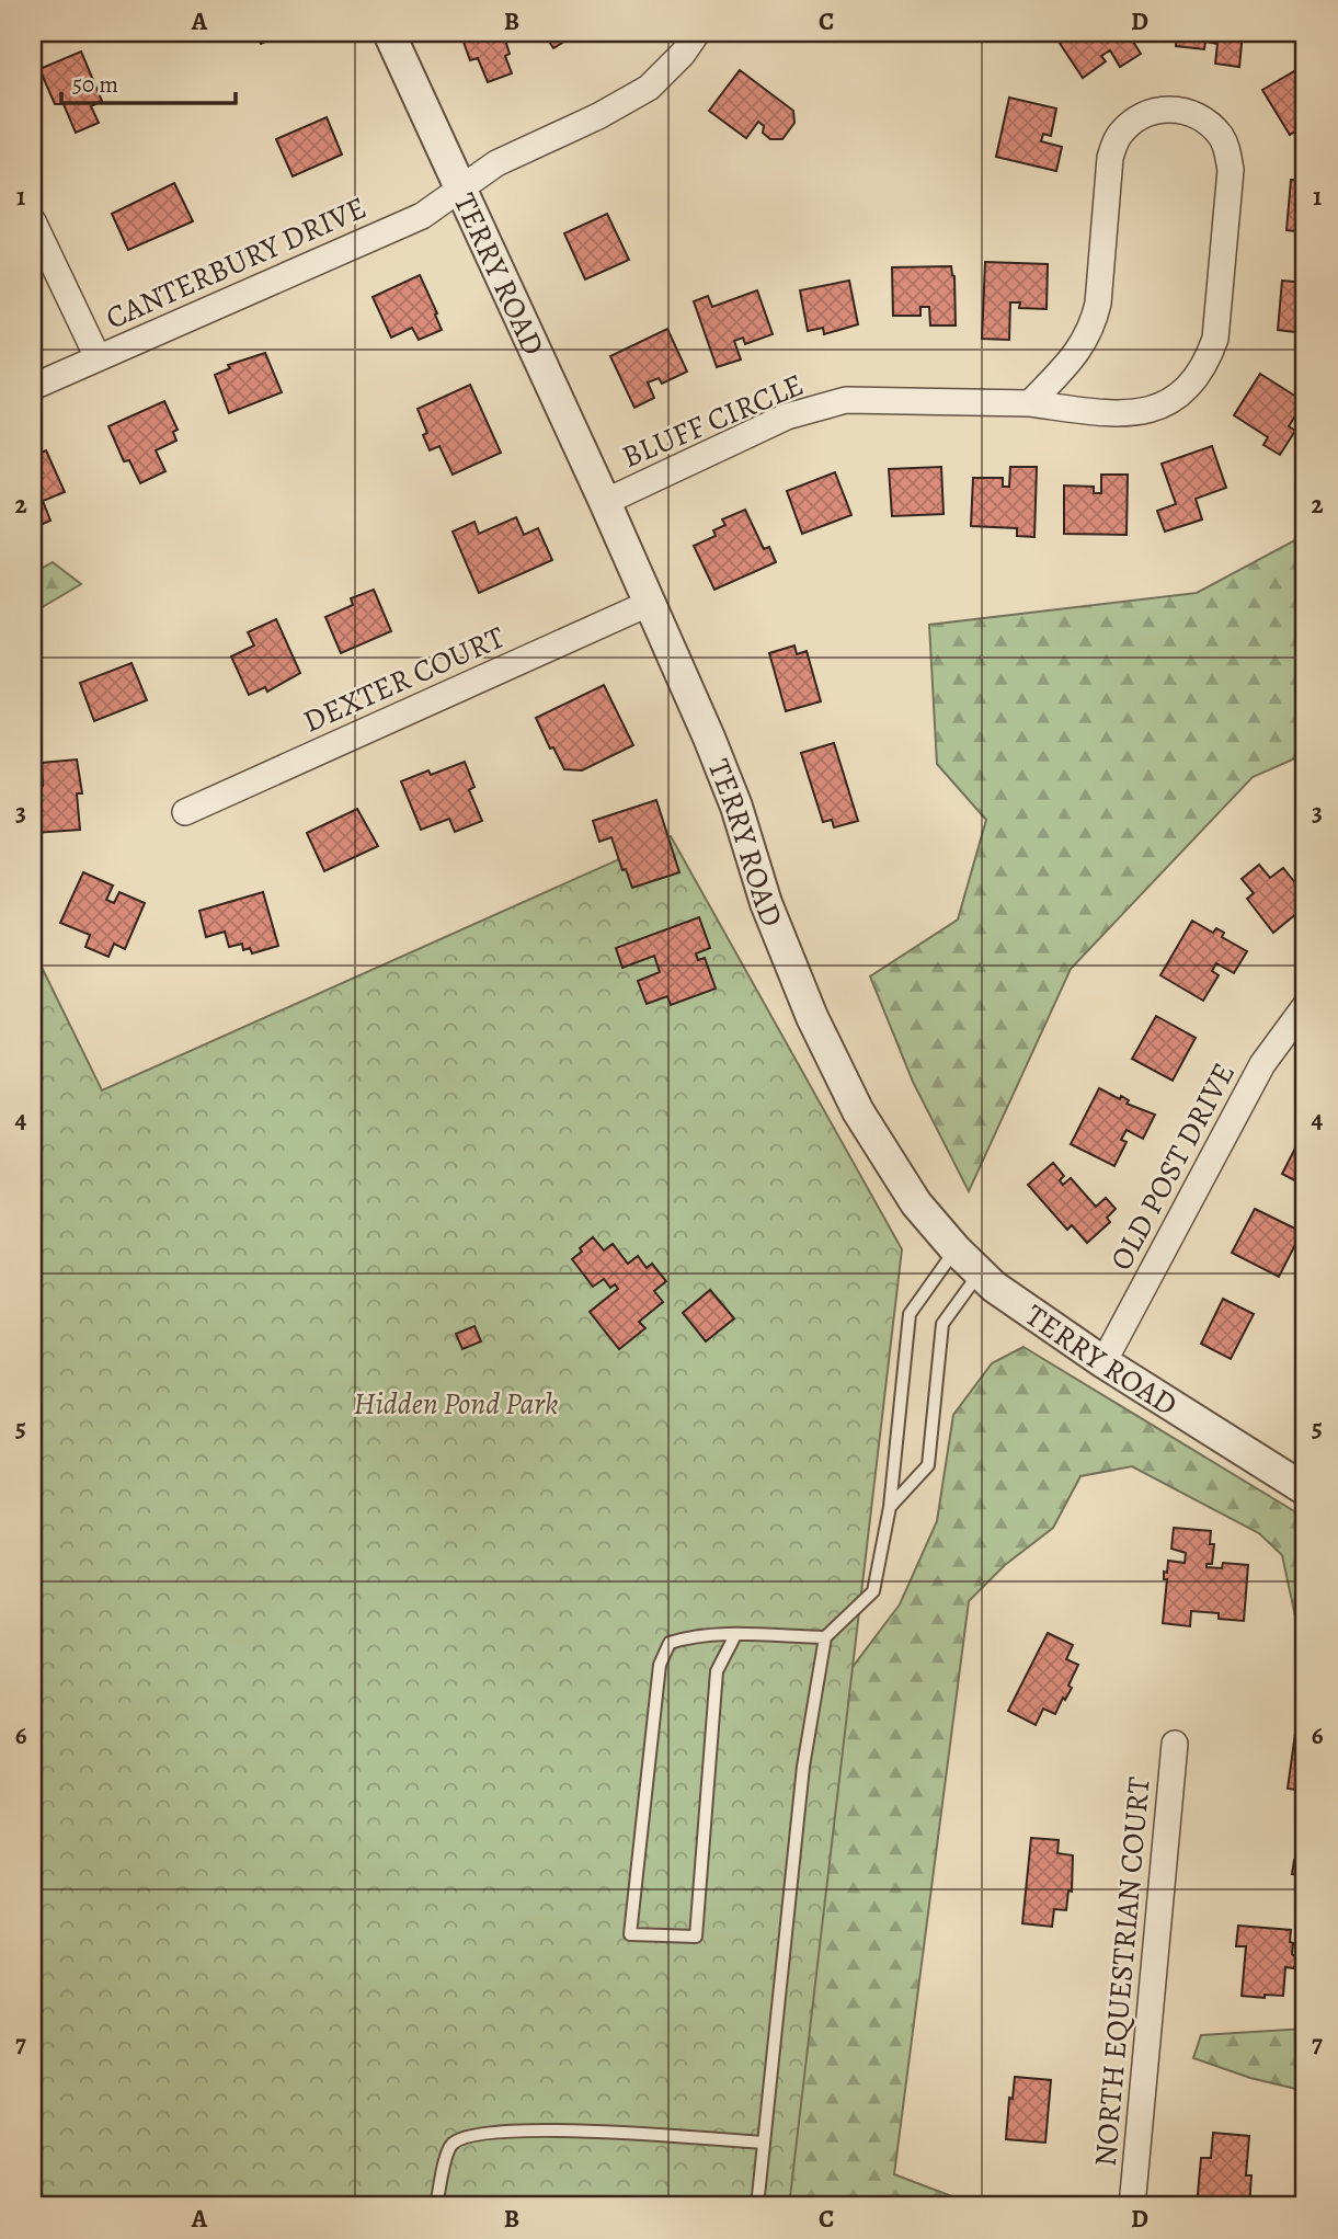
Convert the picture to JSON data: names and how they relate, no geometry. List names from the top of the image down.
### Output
{
  "streets": {
    "street": [
      "CANTERBURY DRIVE",
      "TERRY ROAD",
      "BLUFF CIRCLE",
      "DEXTER COURT",
      "OLD POST DRIVE",
      "NORTH EQUESTRIAN COURT"
    ]
  },
  "crossings": [
    ["CANTERBURY DRIVE", "TERRY ROAD"],
    ["TERRY ROAD", "BLUFF CIRCLE"],
    ["TERRY ROAD", "DEXTER COURT"],
    ["TERRY ROAD", "OLD POST DRIVE"]
  ],
  "parks": ["Hidden Pond Park"],
  "scale_bar": "50 m",
  "grid": {
    "columns": [
      "A",
      "B",
      "C",
      "D"
    ],
    "rows": [
      "1",
      "2",
      "3",
      "4",
      "5",
      "6",
      "7"
    ]
  }
}
